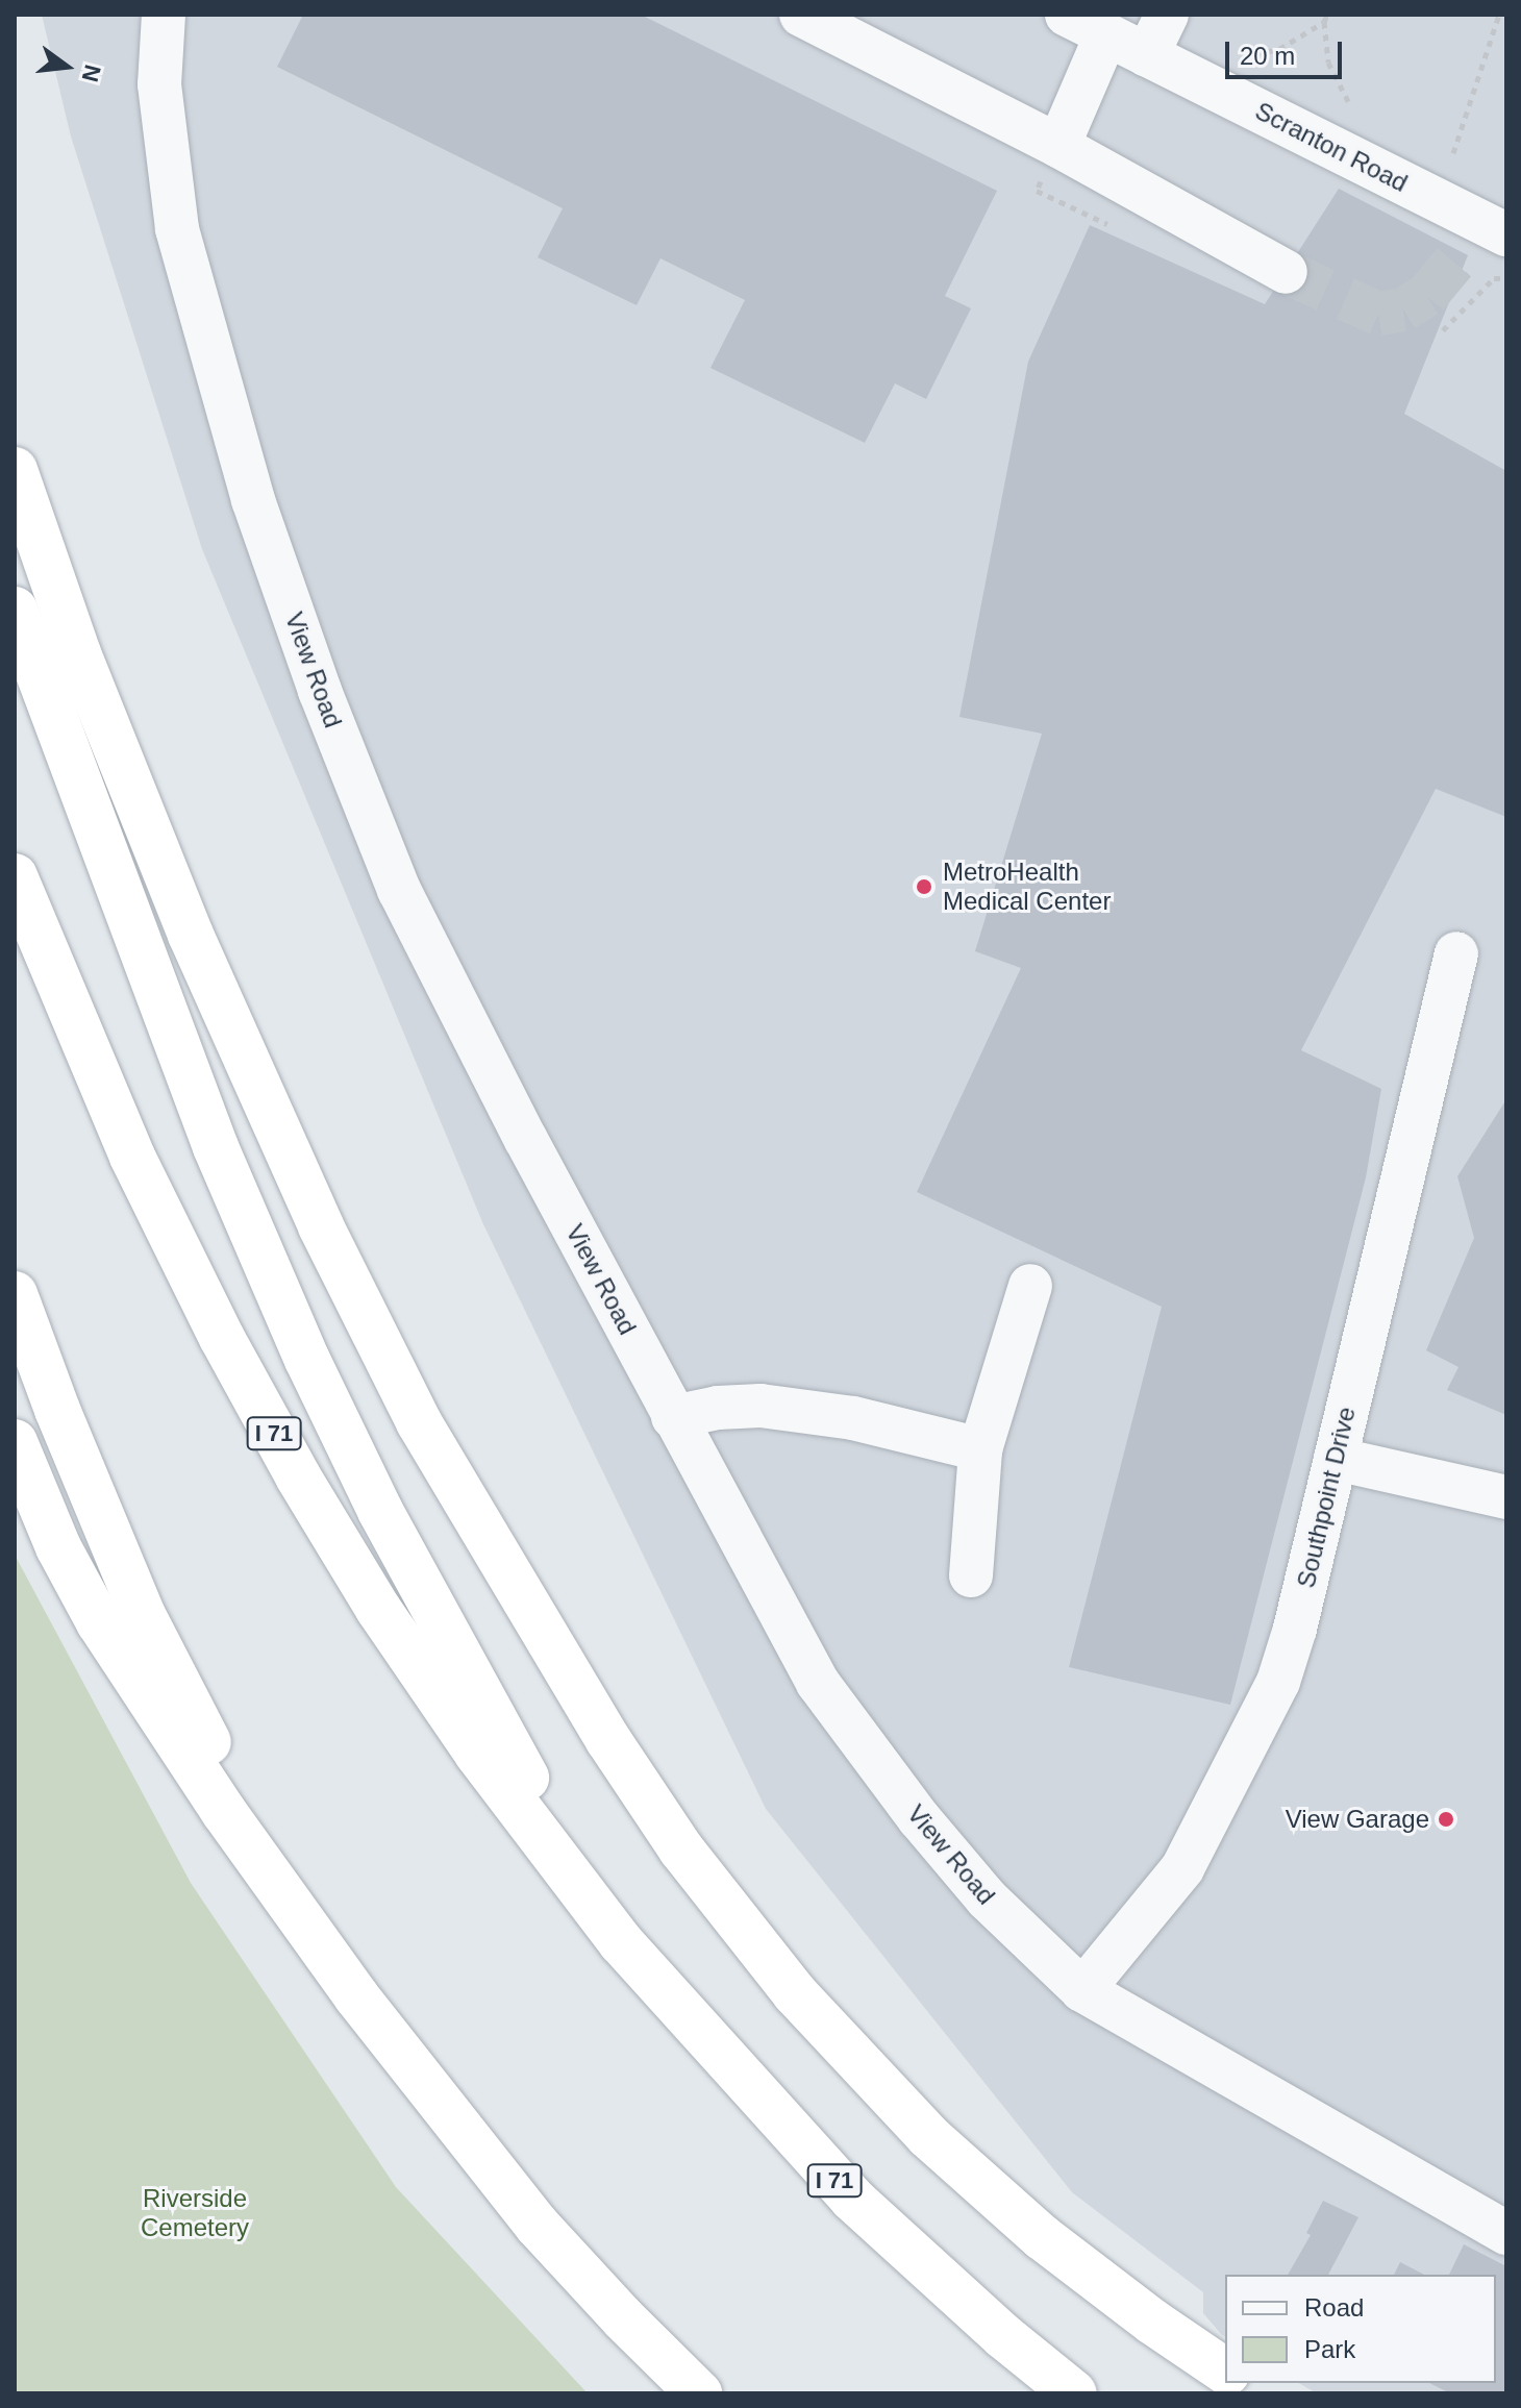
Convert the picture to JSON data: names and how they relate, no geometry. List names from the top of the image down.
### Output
{
  "streets": {
    "highway": ["I 71"],
    "street": ["Scranton Road", "View Road", "Southpoint Drive"]
  },
  "crossings": [
    ["View Road", "Southpoint Drive"]
  ],
  "parks": ["Riverside Cemetery"],
  "places": ["MetroHealth Medical Center", "View Garage"],
  "legend": ["Road", "Park"],
  "scale_bar": "20 m",
  "north": "right"
}
